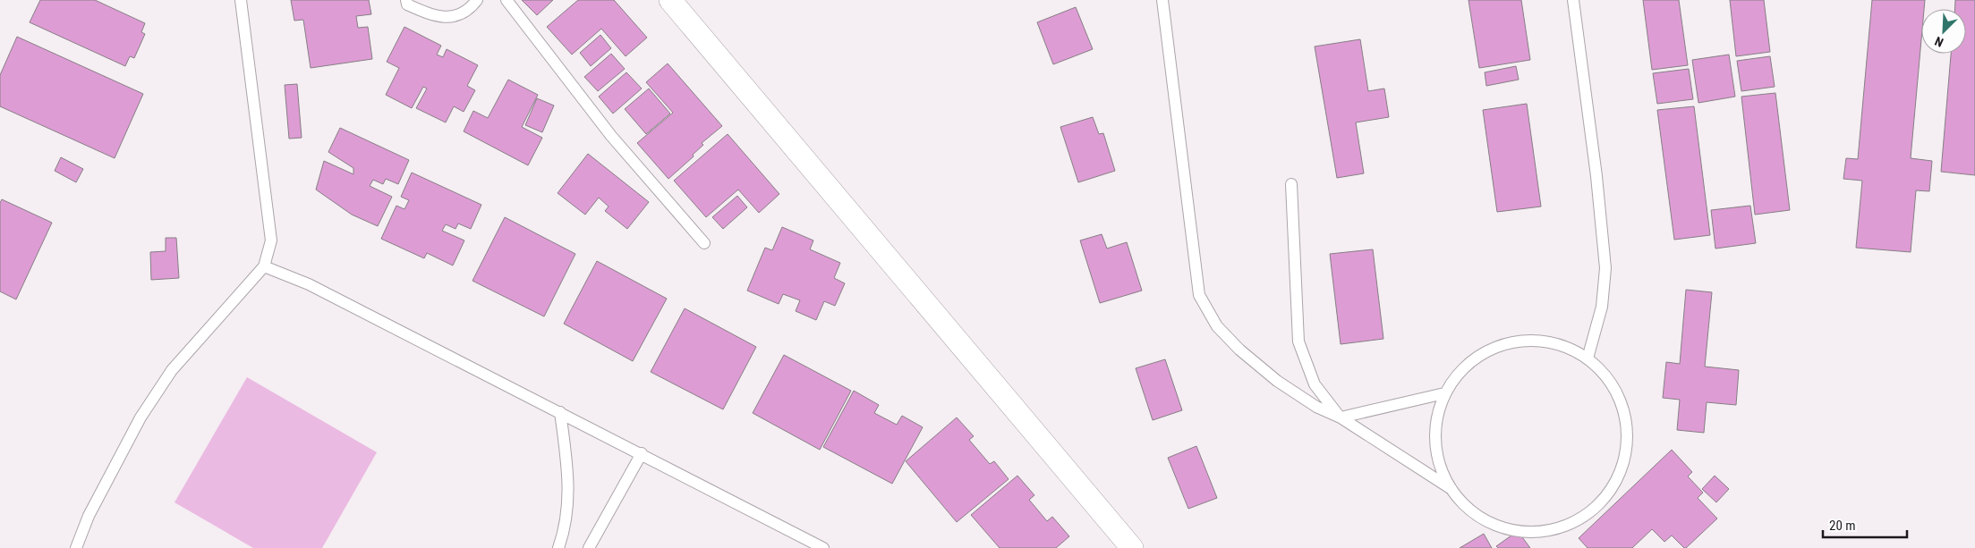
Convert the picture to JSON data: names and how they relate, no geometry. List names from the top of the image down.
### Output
{
  "scale_bar": "20 m",
  "north": "bottom left"
}
